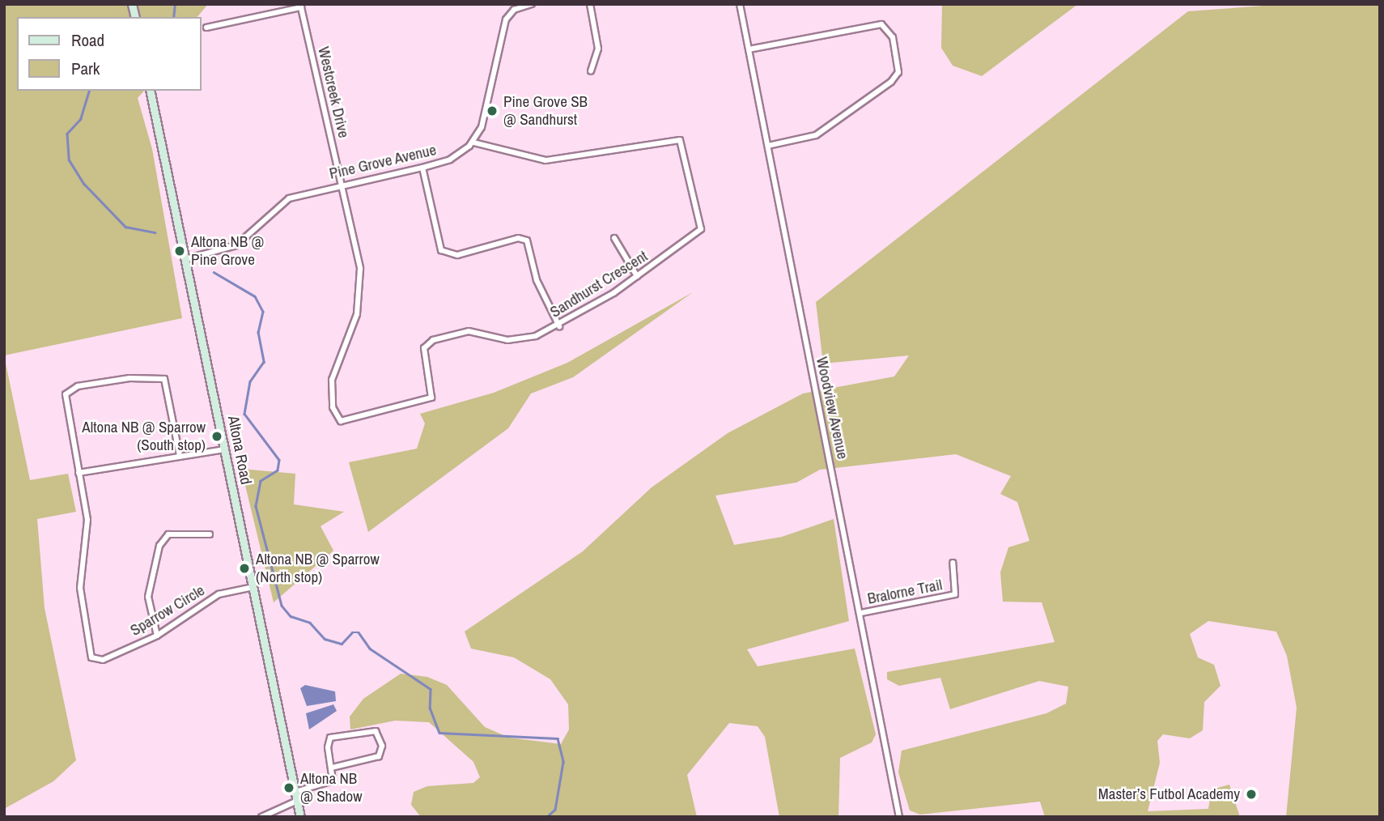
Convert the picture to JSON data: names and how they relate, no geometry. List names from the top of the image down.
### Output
{
  "streets": {
    "main road": ["Altona Road"],
    "street": [
      "Westcreek Drive",
      "Pine Grove Avenue",
      "Sandhurst Crescent",
      "Woodview Avenue",
      "Bralorne Trail",
      "Sparrow Circle"
    ]
  },
  "crossings": [
    ["Westcreek Drive", "Pine Grove Avenue"],
    ["Westcreek Drive", "Sandhurst Crescent"],
    ["Pine Grove Avenue", "Sandhurst Crescent"],
    ["Pine Grove Avenue", "Altona Road"],
    ["Woodview Avenue", "Bralorne Trail"],
    ["Altona Road", "Sparrow Circle"]
  ],
  "places": [
    "Pine Grove SB @ Sandhurst",
    "Altona NB @ Pine Grove",
    "Altona NB @ Sparrow (South stop)",
    "Altona NB @ Sparrow (North stop)",
    "Altona NB @ Shadow",
    "Master’s Futbol Academy"
  ],
  "legend": ["Road", "Park"]
}
